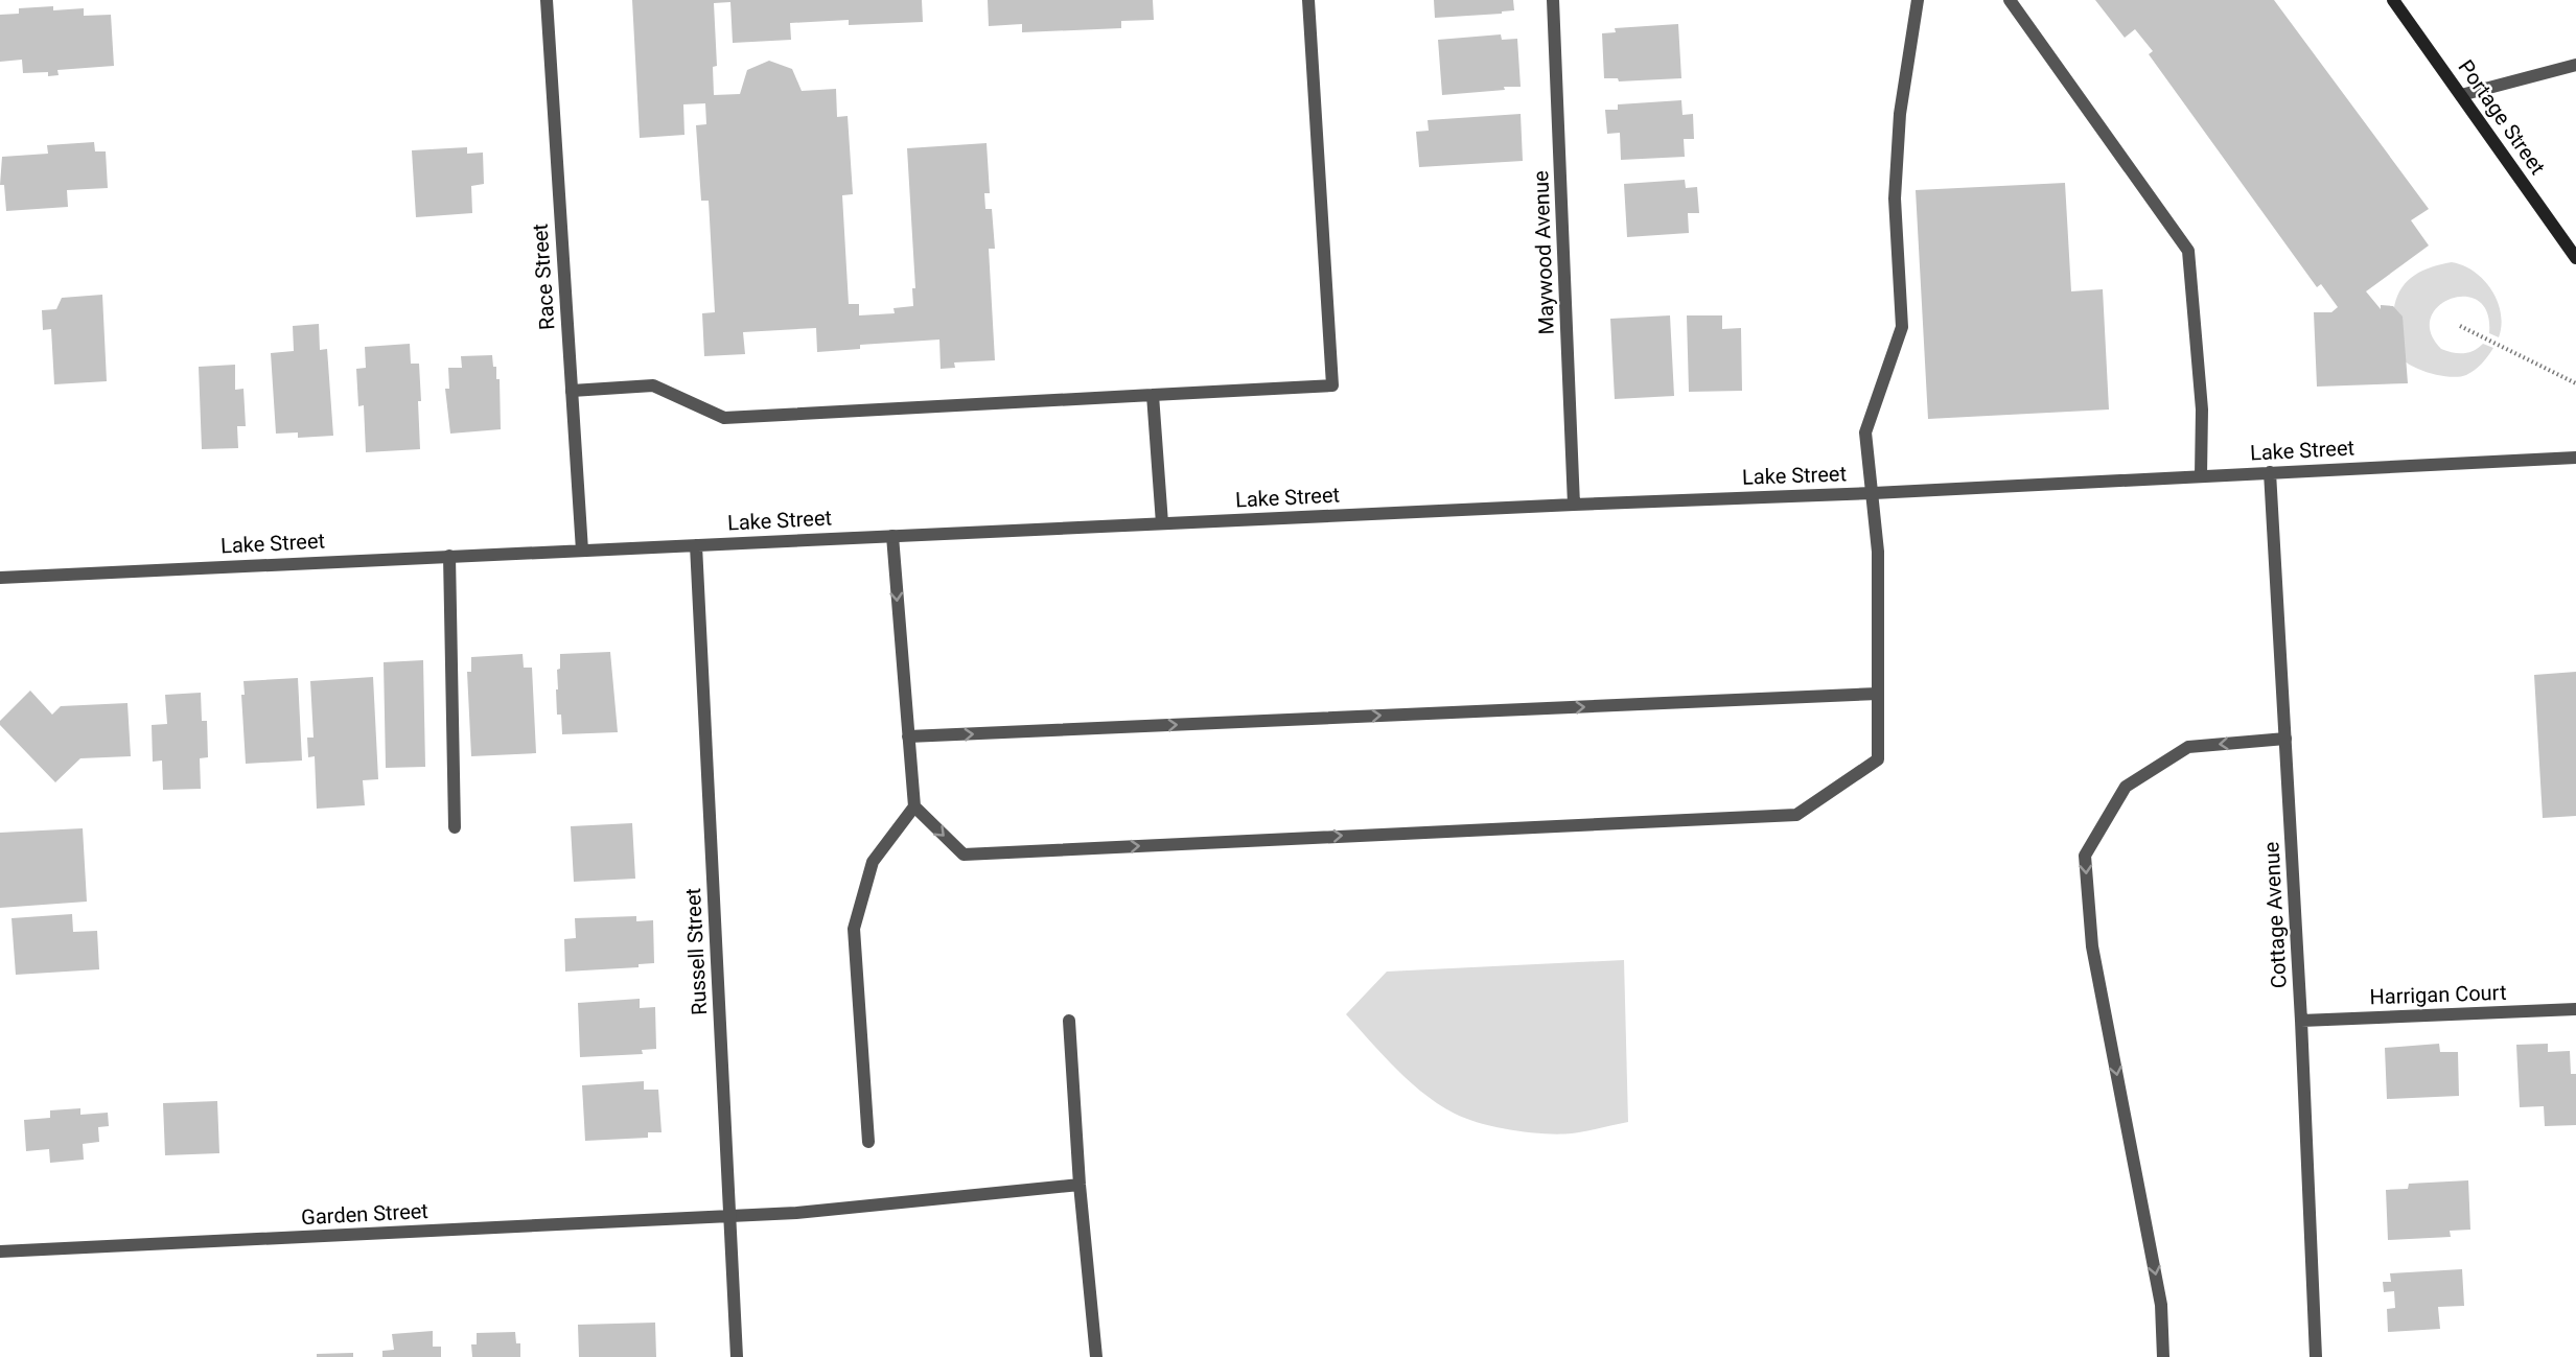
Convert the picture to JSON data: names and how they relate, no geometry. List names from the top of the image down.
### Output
{
  "streets": {
    "main road": ["Portage Street"],
    "street": [
      "Maywood Avenue",
      "Race Street",
      "Lake Street",
      "Cottage Avenue",
      "Russell Street",
      "Harrigan Court",
      "Garden Street"
    ]
  },
  "crossings": [
    ["Maywood Avenue", "Lake Street"],
    ["Race Street", "Lake Street"],
    ["Lake Street", "Cottage Avenue"],
    ["Lake Street", "Russell Street"],
    ["Cottage Avenue", "Harrigan Court"],
    ["Russell Street", "Garden Street"]
  ]
}
